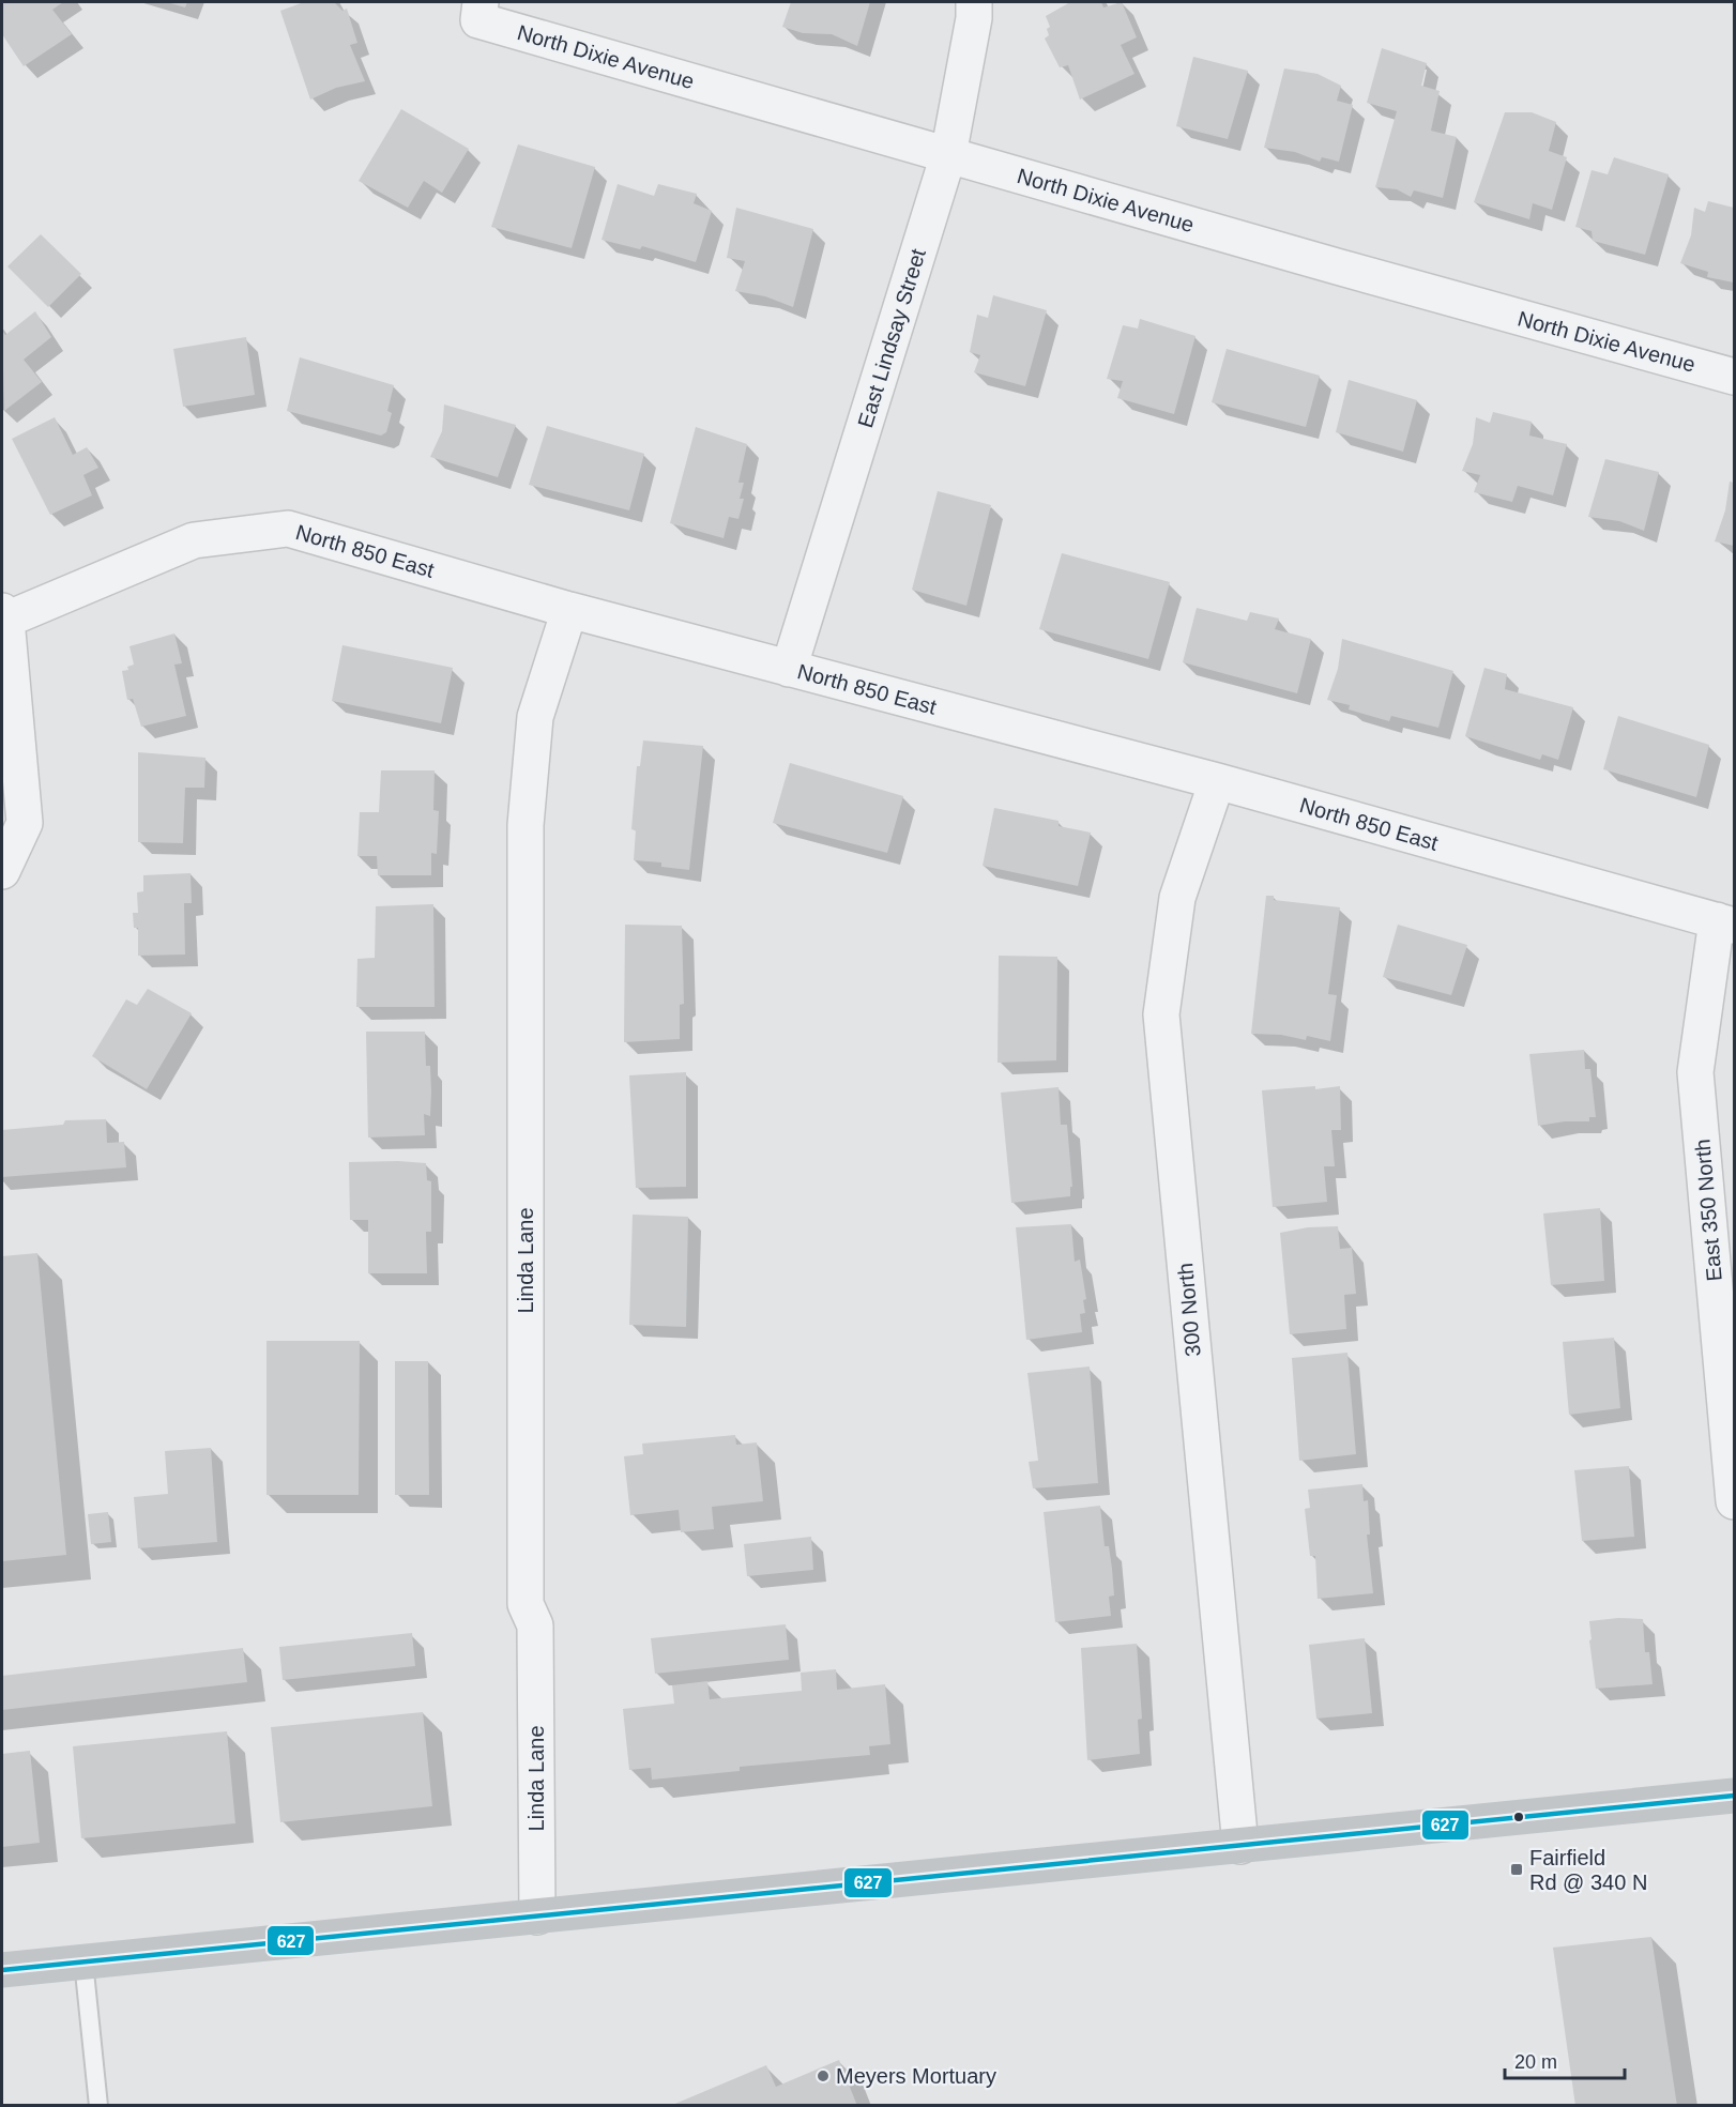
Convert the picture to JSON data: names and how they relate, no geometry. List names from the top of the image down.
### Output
{
  "streets": {
    "street": [
      "North Dixie Avenue",
      "East Lindsay Street",
      "North 850 East",
      "East 350 North",
      "Linda Lane",
      "300 North"
    ]
  },
  "crossings": [
    ["North Dixie Avenue", "East Lindsay Street"],
    ["East Lindsay Street", "North 850 East"],
    ["North 850 East", "East 350 North"],
    ["North 850 East", "Linda Lane"],
    ["North 850 East", "300 North"]
  ],
  "places": {
    "transit": ["Fairfield Rd @ 340 N"],
    "other": ["Meyers Mortuary"]
  },
  "lines": ["transit line 627"],
  "scale_bar": "20 m"
}
